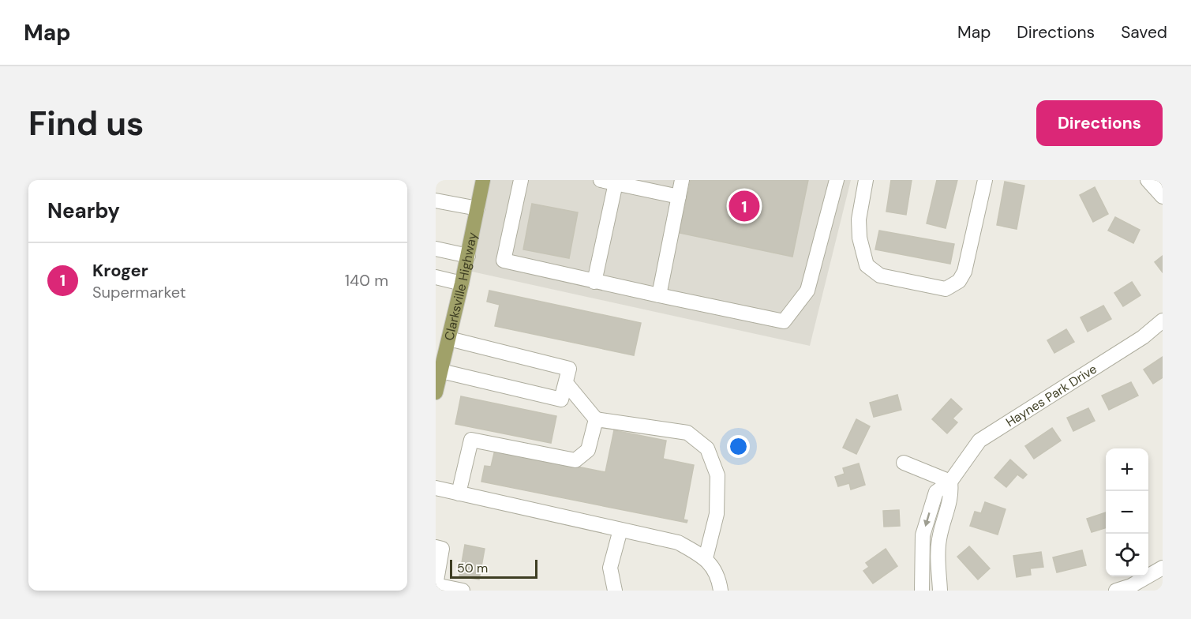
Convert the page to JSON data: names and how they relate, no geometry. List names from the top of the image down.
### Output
{
  "streets": {
    "main road": ["Clarksville Highway"],
    "street": ["Haynes Park Drive"]
  },
  "scale_bar": "50 m",
  "page": {
    "header": "Map",
    "nav": ["Map", "Directions", "Saved"],
    "buttons": "Directions",
    "title": "Find us",
    "heading": "Nearby",
    "pins": "1",
    "list": [
      {
        "mark": "1",
        "name": "Kroger",
        "note": "Supermarket",
        "value": "140 m"
      }
    ],
    "map_buttons": ["+", "−"],
    "scale": "50 m"
  }
}
